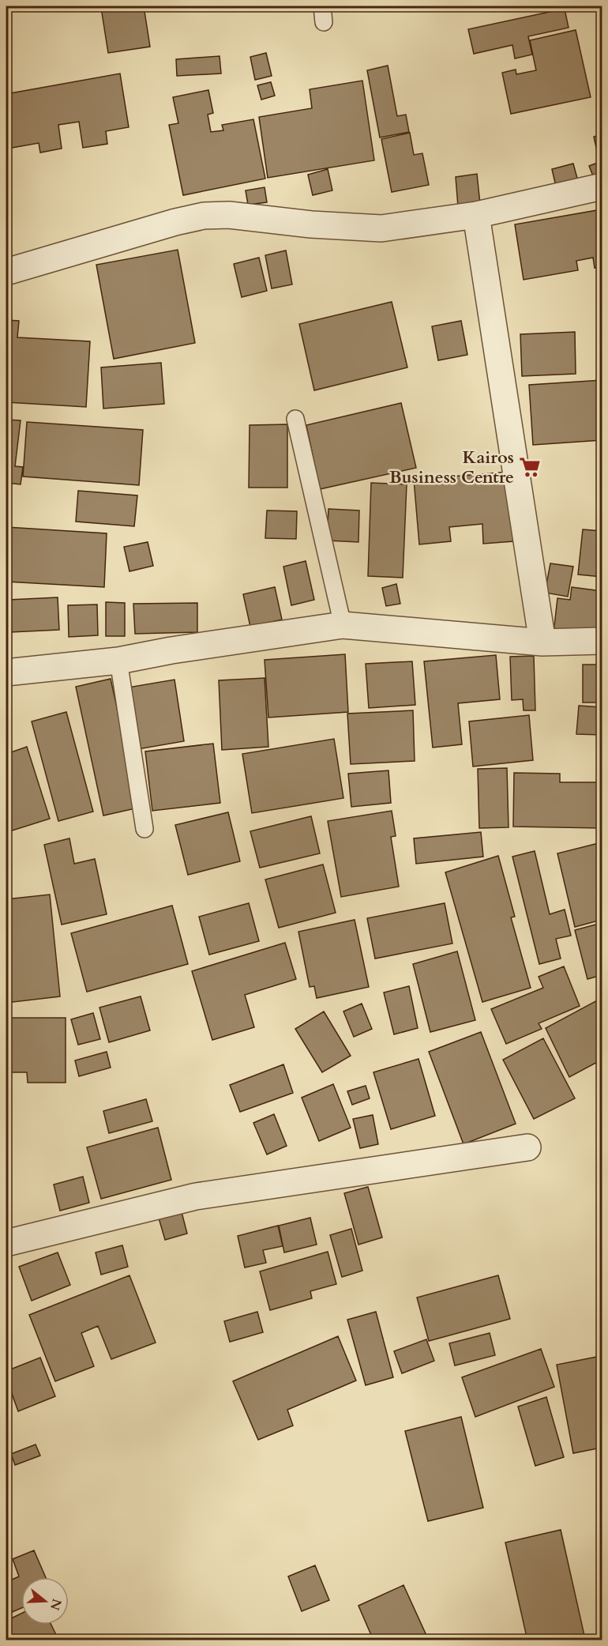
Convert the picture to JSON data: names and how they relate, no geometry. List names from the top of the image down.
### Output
{
  "places": {
    "supermarket": ["Kairos Business Centre"]
  },
  "north": "right"
}
